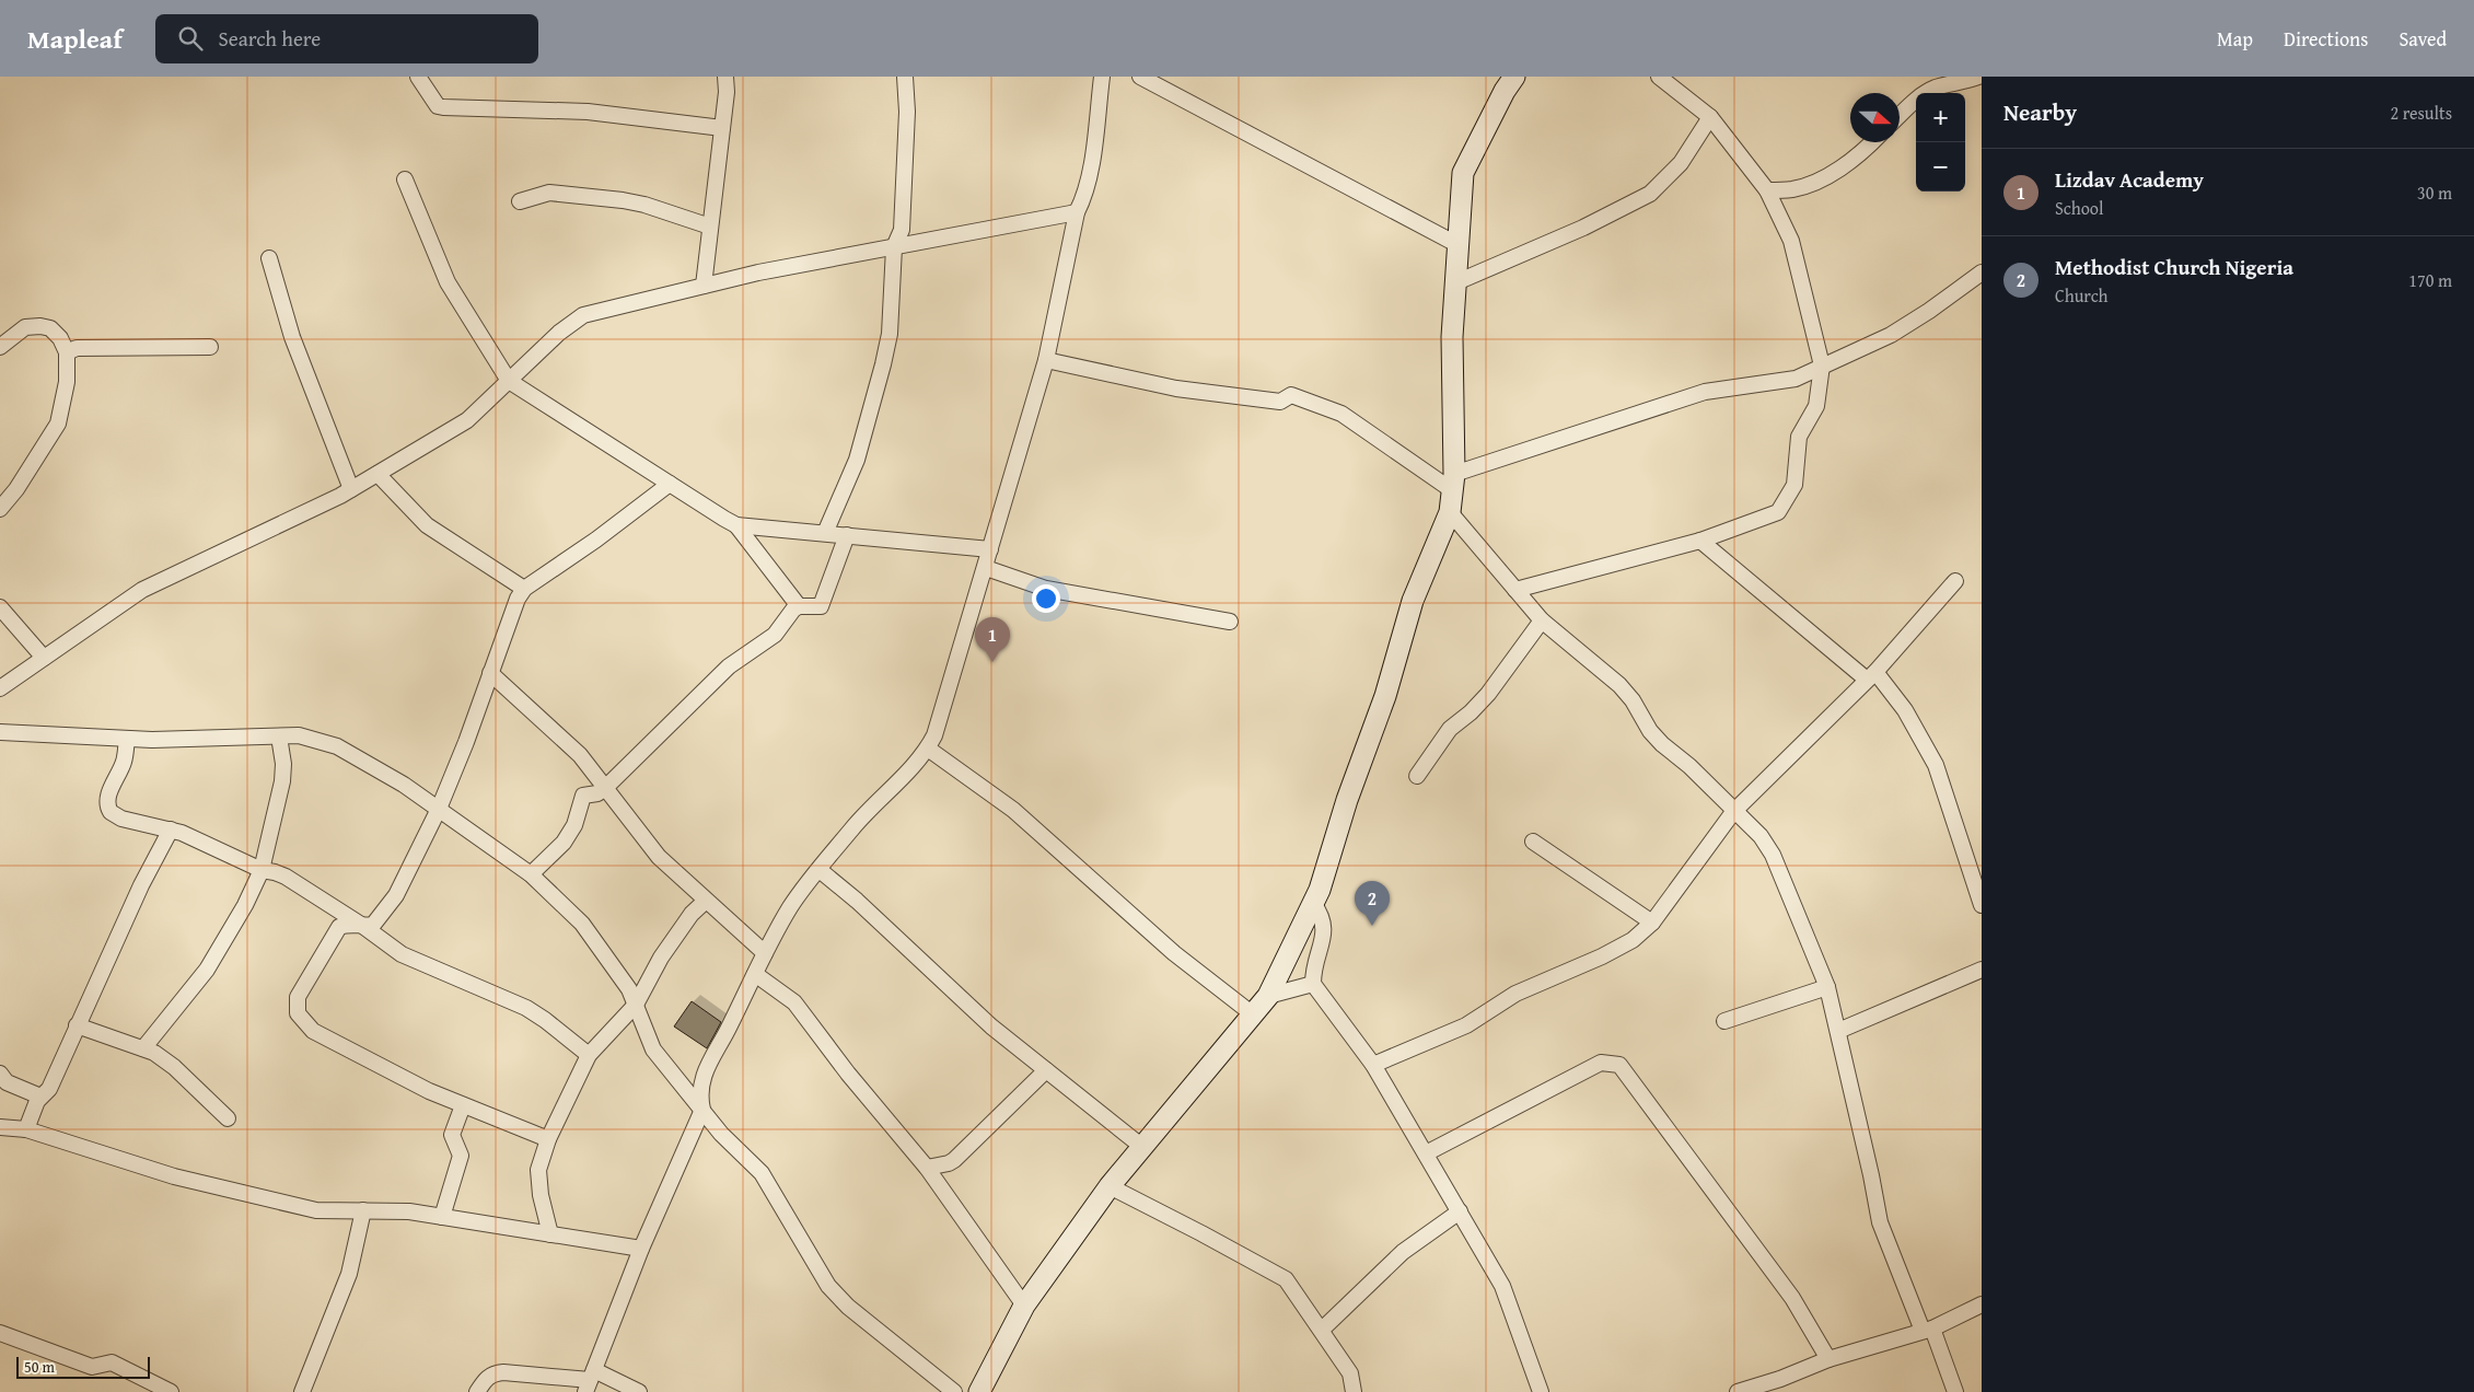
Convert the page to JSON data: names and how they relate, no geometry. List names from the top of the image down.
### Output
{
  "scale_bar": "50 m",
  "north": "right",
  "page": {
    "header": "Mapleaf",
    "search": "Search here",
    "nav": ["Map", "Directions", "Saved"],
    "heading": ["Nearby", "2 results"],
    "map_buttons": ["+", "−"],
    "list": [
      {
        "mark": "1",
        "name": "Lizdav Academy",
        "note": "School",
        "value": "30 m"
      },
      {
        "mark": "2",
        "name": "Methodist Church Nigeria",
        "note": "Church",
        "value": "170 m"
      }
    ],
    "pins": ["1", "2"],
    "scale": "50 m"
  }
}
